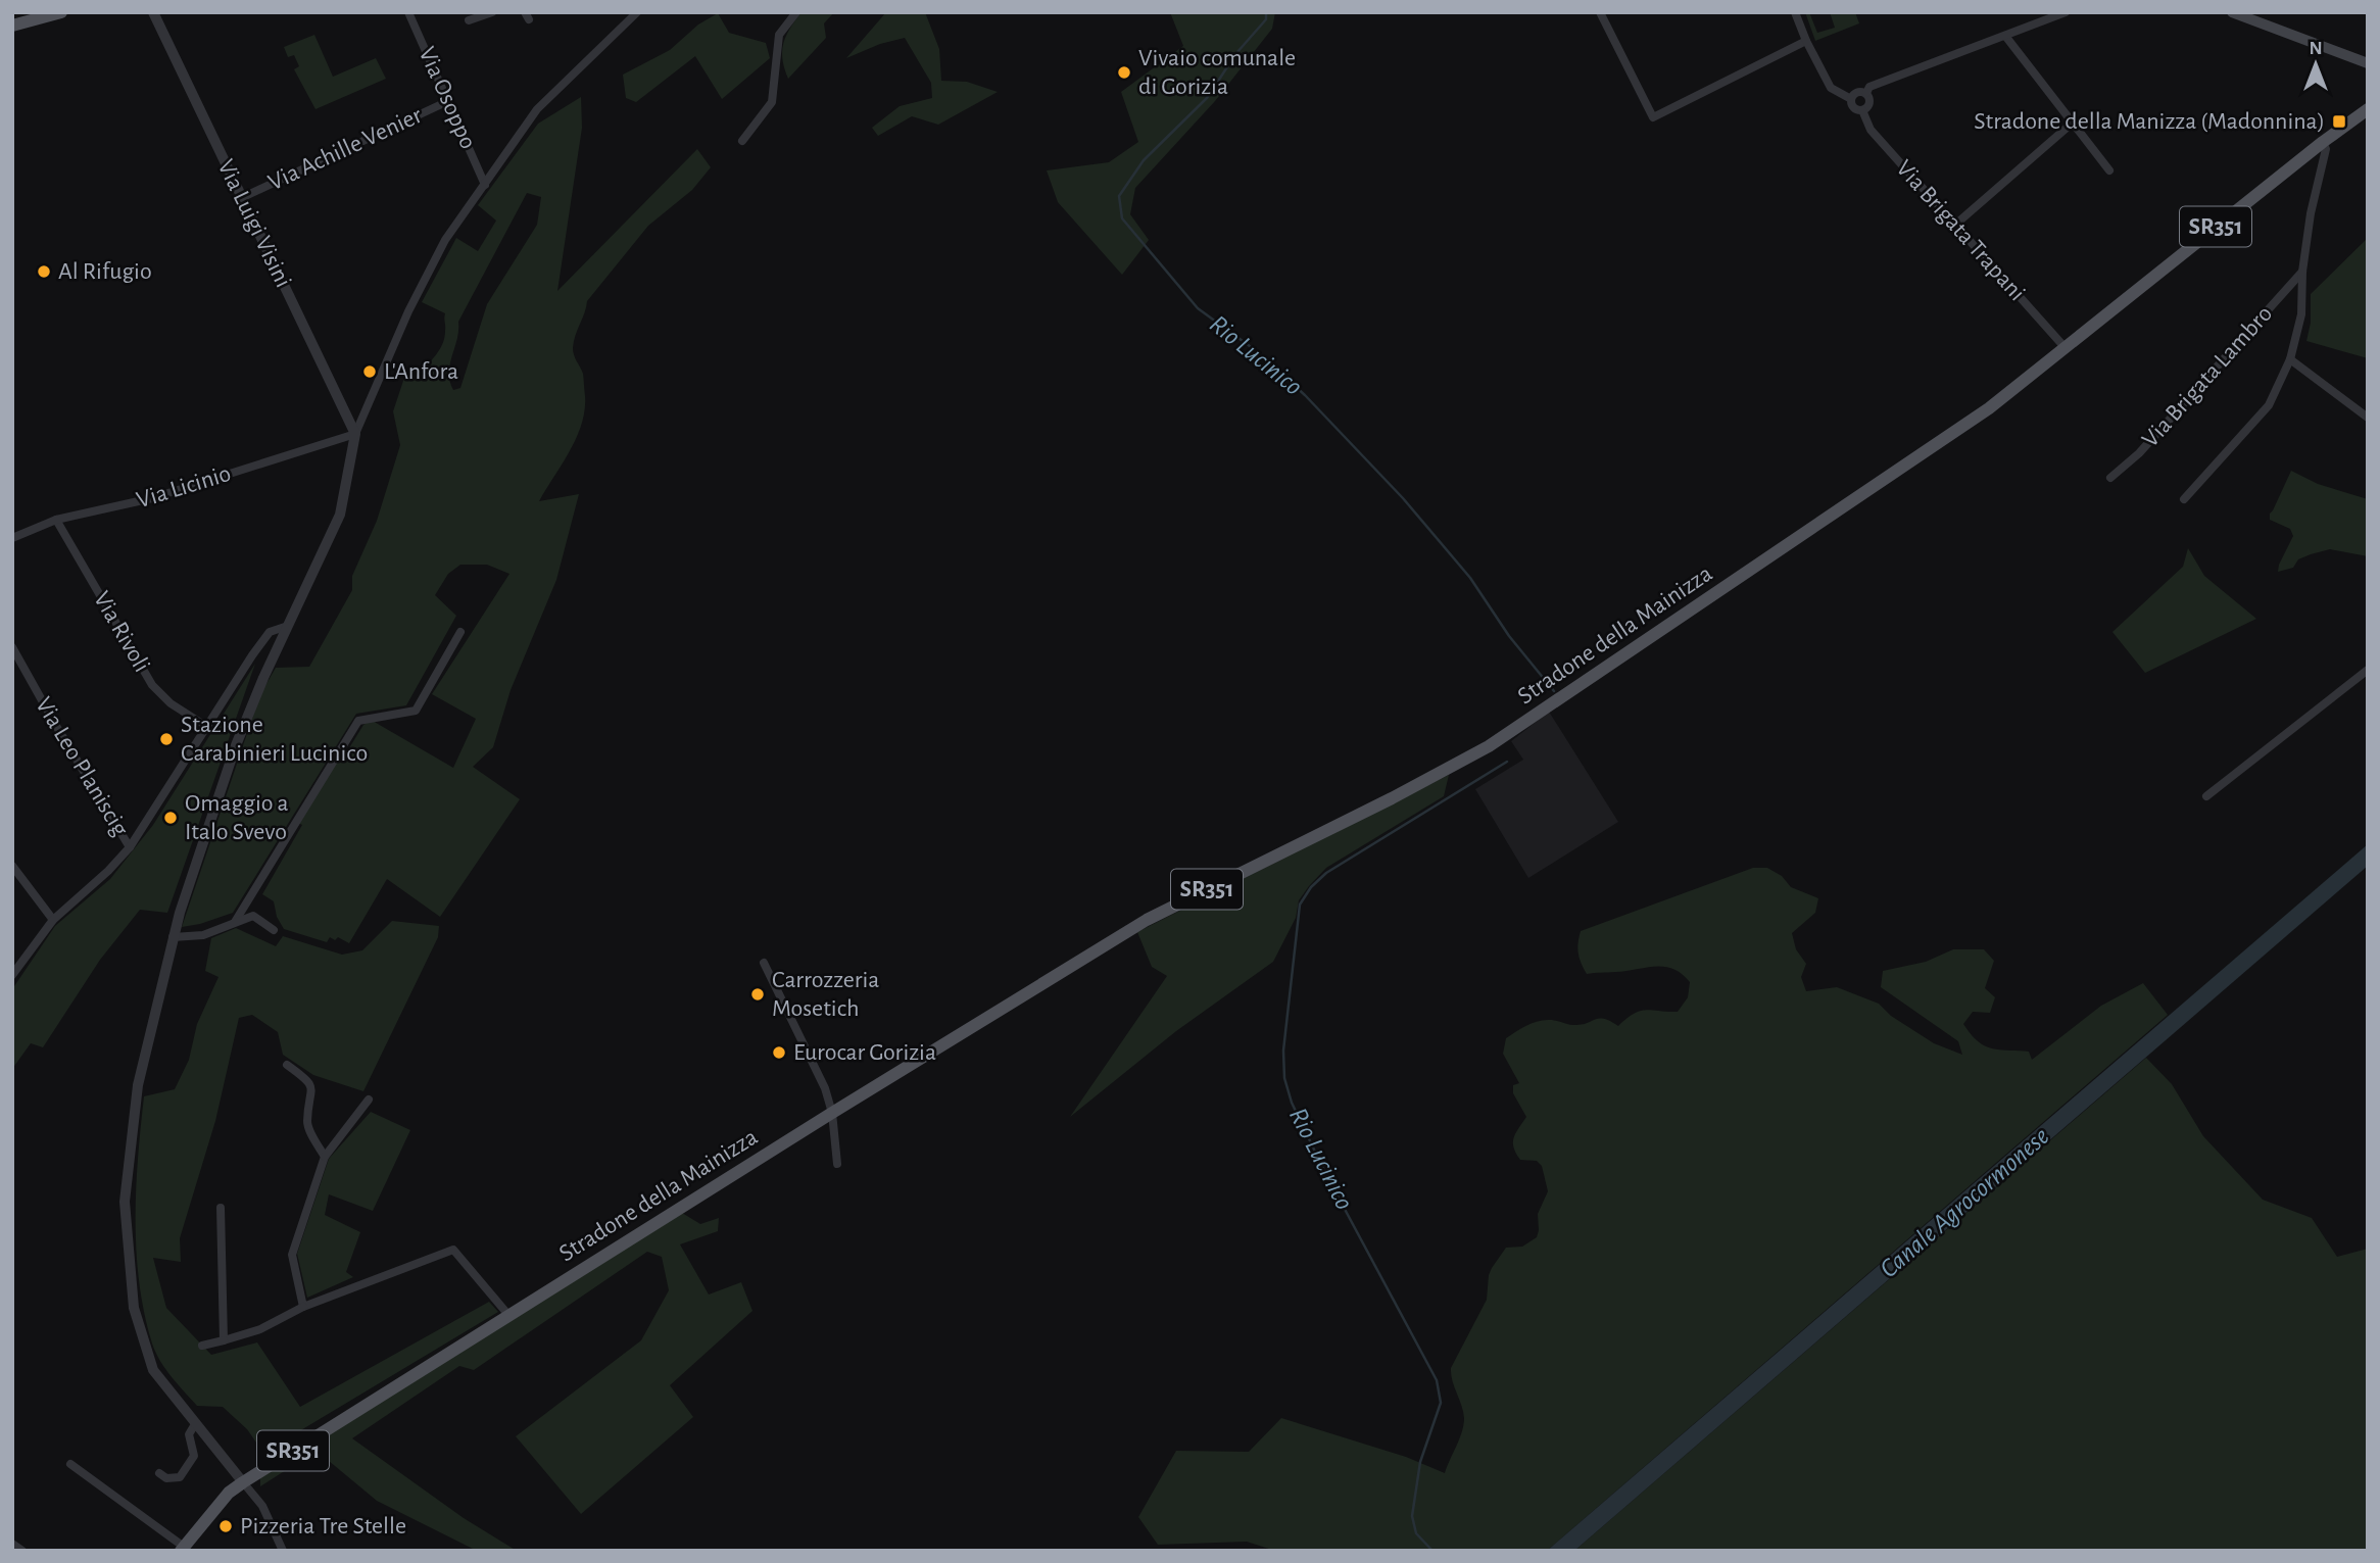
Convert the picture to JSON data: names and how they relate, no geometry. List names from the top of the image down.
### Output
{
  "streets": {
    "main road": ["SR351", "Stradone della Mainizza"],
    "street": [
      "Via Osoppo",
      "Via Achille Venier",
      "Via Luigi Visini",
      "Via Brigata Trapani",
      "Via Brigata Lambro",
      "Via Licinio",
      "Via Rivoli",
      "Via Leo Planiscig"
    ]
  },
  "crossings": [
    ["Via Osoppo", "Via Achille Venier"],
    ["Via Achille Venier", "Via Luigi Visini"],
    ["Via Luigi Visini", "Via Licinio"],
    ["Via Brigata Trapani", "Stradone della Mainizza"],
    ["Via Brigata Lambro", "Stradone della Mainizza"],
    ["Via Licinio", "Via Rivoli"]
  ],
  "water": ["Rio Lucinico", "Canale Agrocormonese"],
  "places": {
    "other": [
      "Vivaio comunale di Gorizia",
      "Al Rifugio",
      "L'Anfora",
      "Stazione Carabinieri Lucinico",
      "Omaggio a Italo Svevo",
      "Carrozzeria Mosetich",
      "Eurocar Gorizia",
      "Pizzeria Tre Stelle"
    ],
    "transit": ["Stradone della Manizza (Madonnina)"]
  },
  "north": "top"
}
